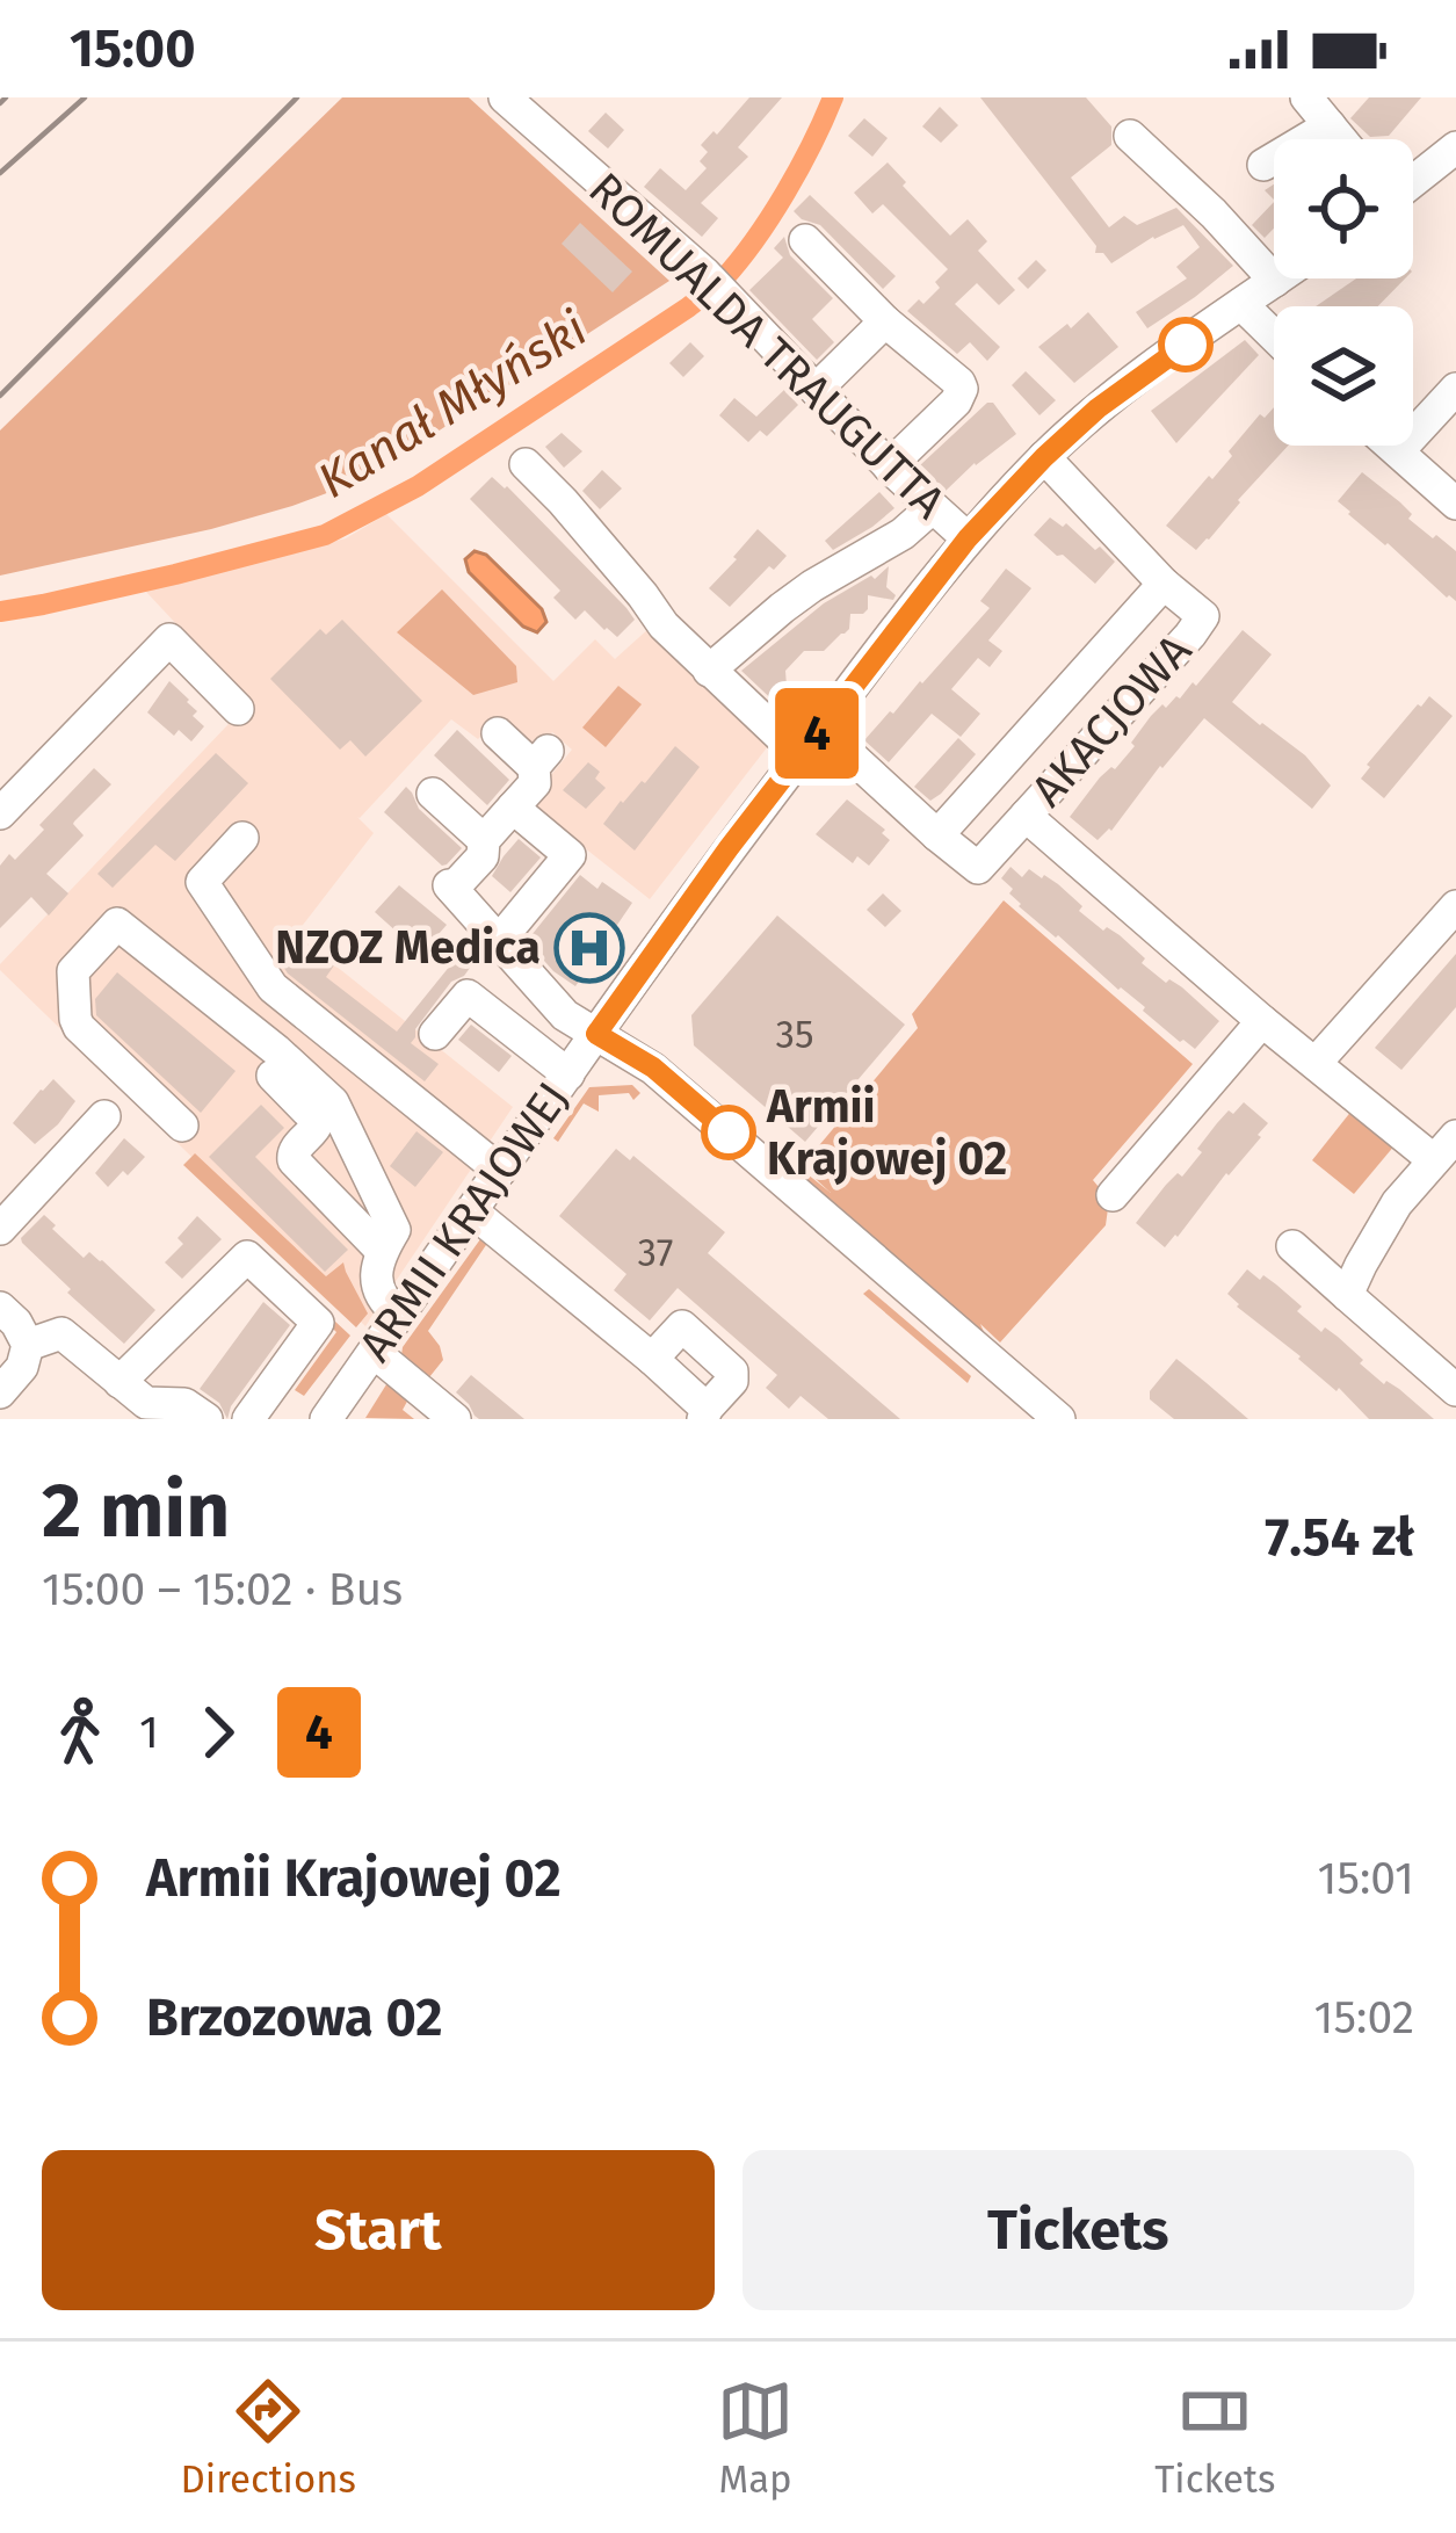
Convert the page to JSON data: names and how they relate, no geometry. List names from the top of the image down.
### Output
{
  "streets": {
    "street": ["ROMUALDA TRAUGUTTA", "AKACJOWA", "ARMII KRAJOWEJ"]
  },
  "crossings": [
    ["ROMUALDA TRAUGUTTA", "ARMII KRAJOWEJ"],
    ["AKACJOWA", "ARMII KRAJOWEJ"]
  ],
  "water": ["Kanał Młyński"],
  "places": {
    "hospital": ["NZOZ Medica"],
    "other": ["Armii Krajowej 02"]
  },
  "lines": ["bus line 4"],
  "house_numbers": ["35", "37"],
  "page": {
    "status": "15:00",
    "on_map": "4",
    "heading": ["2 min", "15:00 – 15:02 · Bus", "7.54 zł"],
    "legs": ["1", "4"],
    "list": [
      {
        "name": "Armii Krajowej 02",
        "value": "15:01"
      },
      {
        "name": "Brzozowa 02",
        "value": "15:02"
      }
    ],
    "buttons": ["Start", "Tickets"],
    "tabs": ["Directions", "Map", "Tickets"]
  }
}
